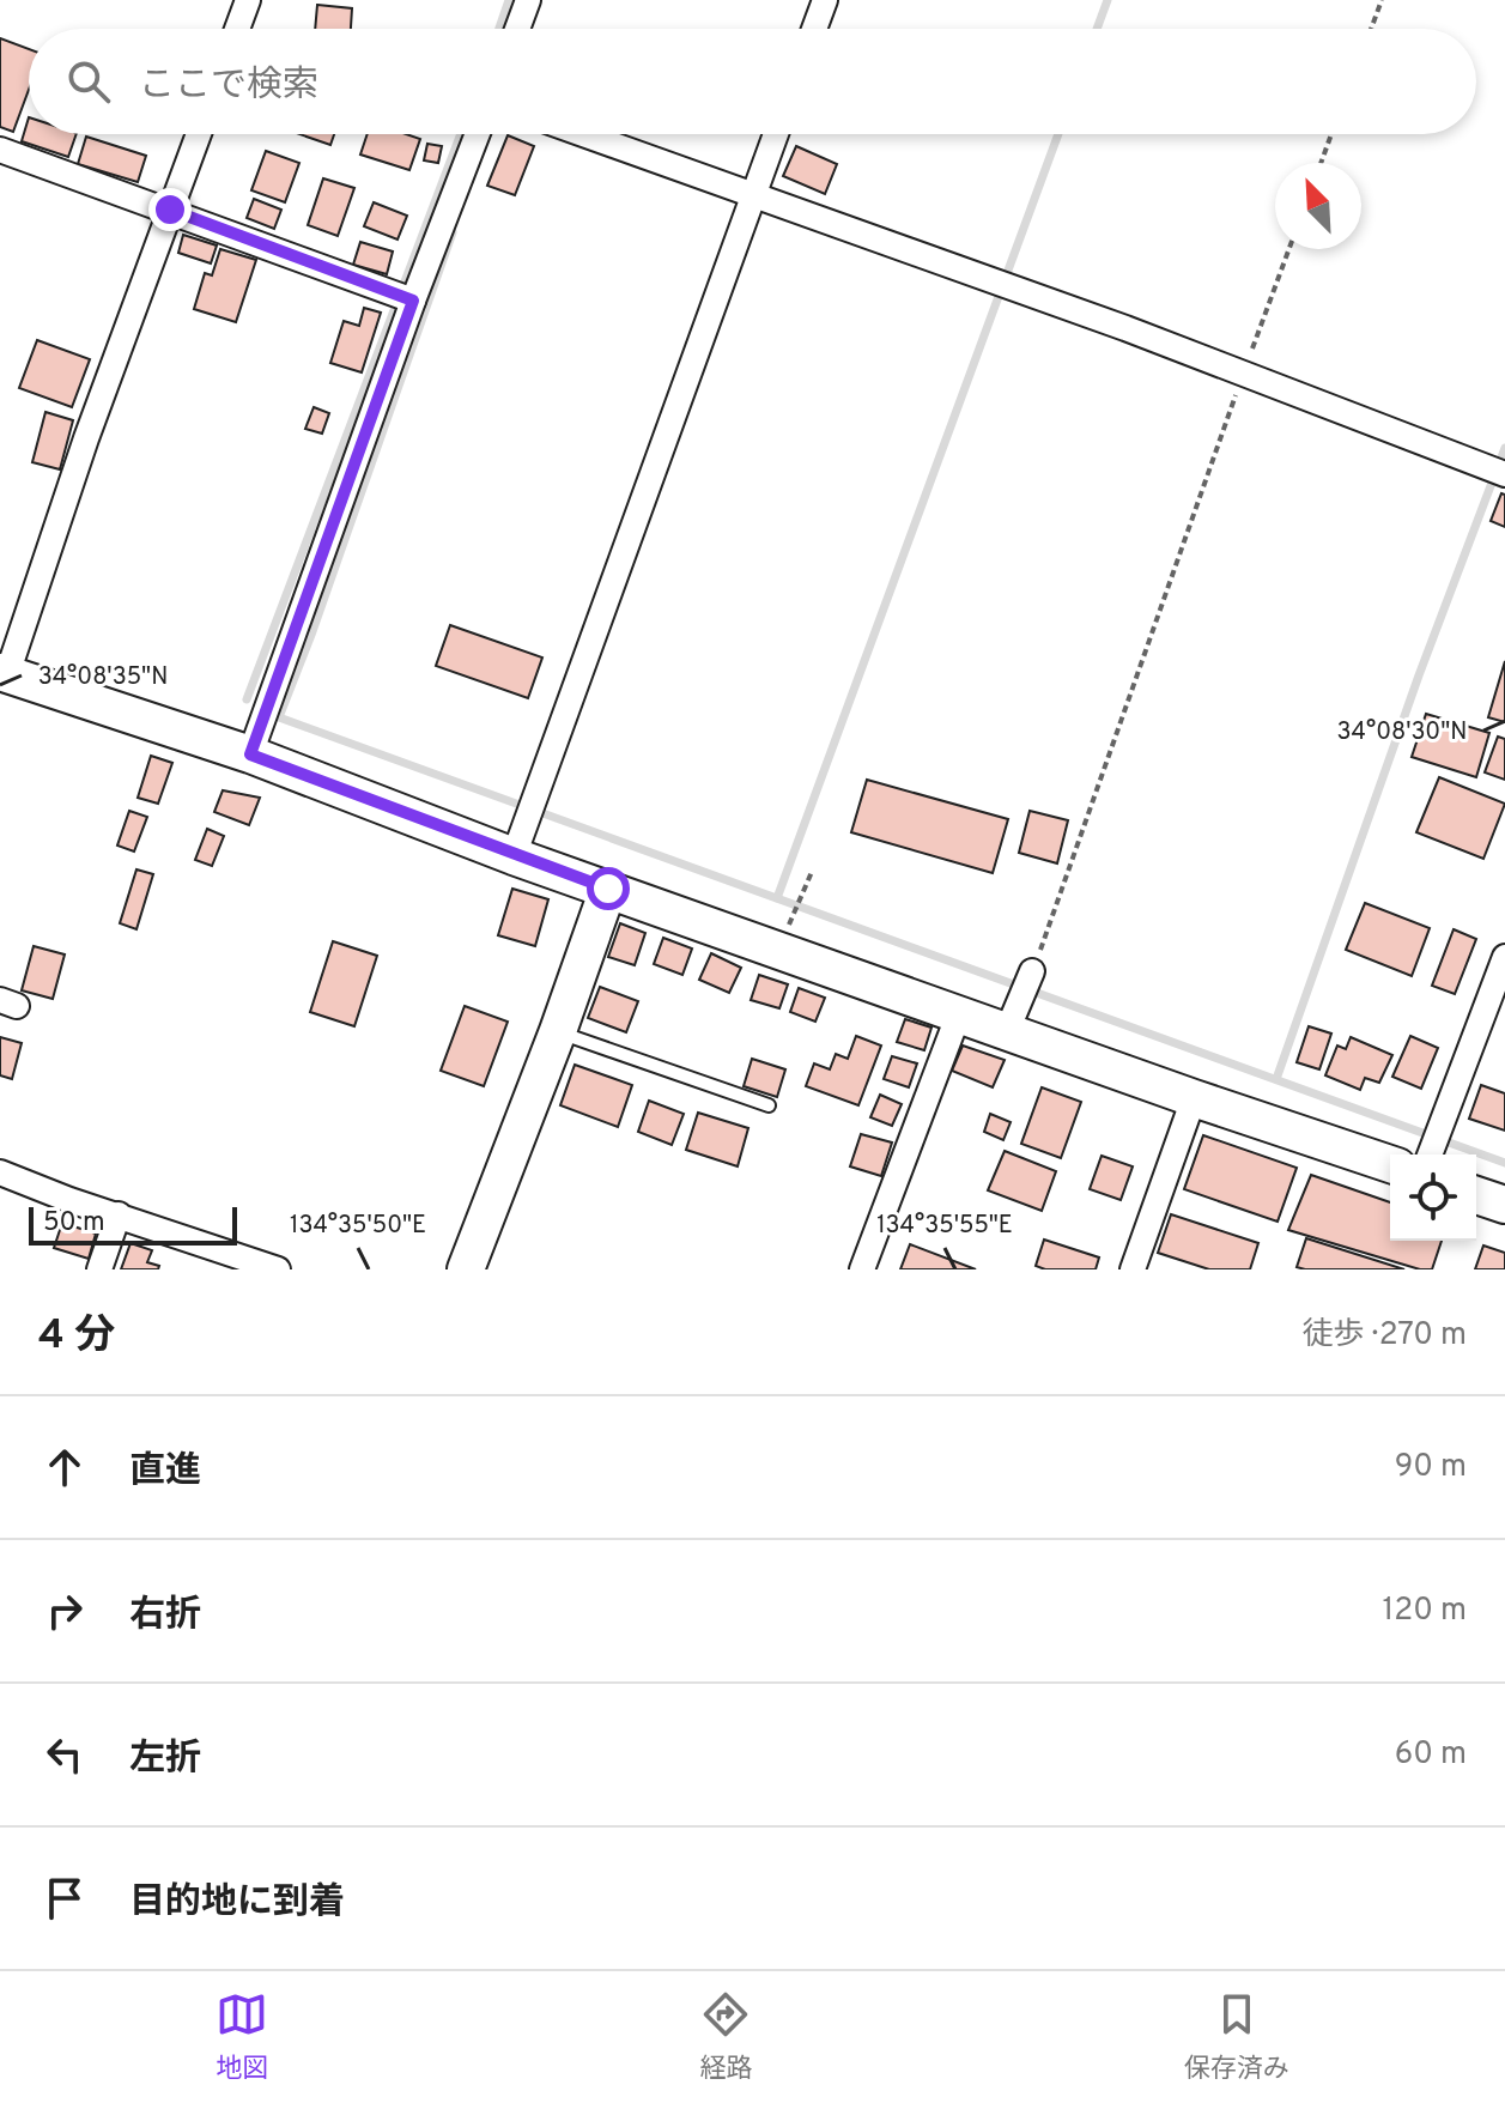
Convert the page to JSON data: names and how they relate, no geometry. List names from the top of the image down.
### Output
{
  "scale_bar": "50 m",
  "north": "top left",
  "page": {
    "search": "ここで検索",
    "scale": "50 m",
    "heading": ["4 分", "徒歩 · 270 m"],
    "list": [
      ["直進", "90 m"],
      ["右折", "120 m"],
      ["左折", "60 m"],
      "目的地に到着"
    ],
    "nav": ["地図", "経路", "保存済み"]
  },
  "coordinates": [
    "34°08'35\"N",
    "34°08'30\"N",
    "134°35'50\"E",
    "134°35'55\"E"
  ]
}
